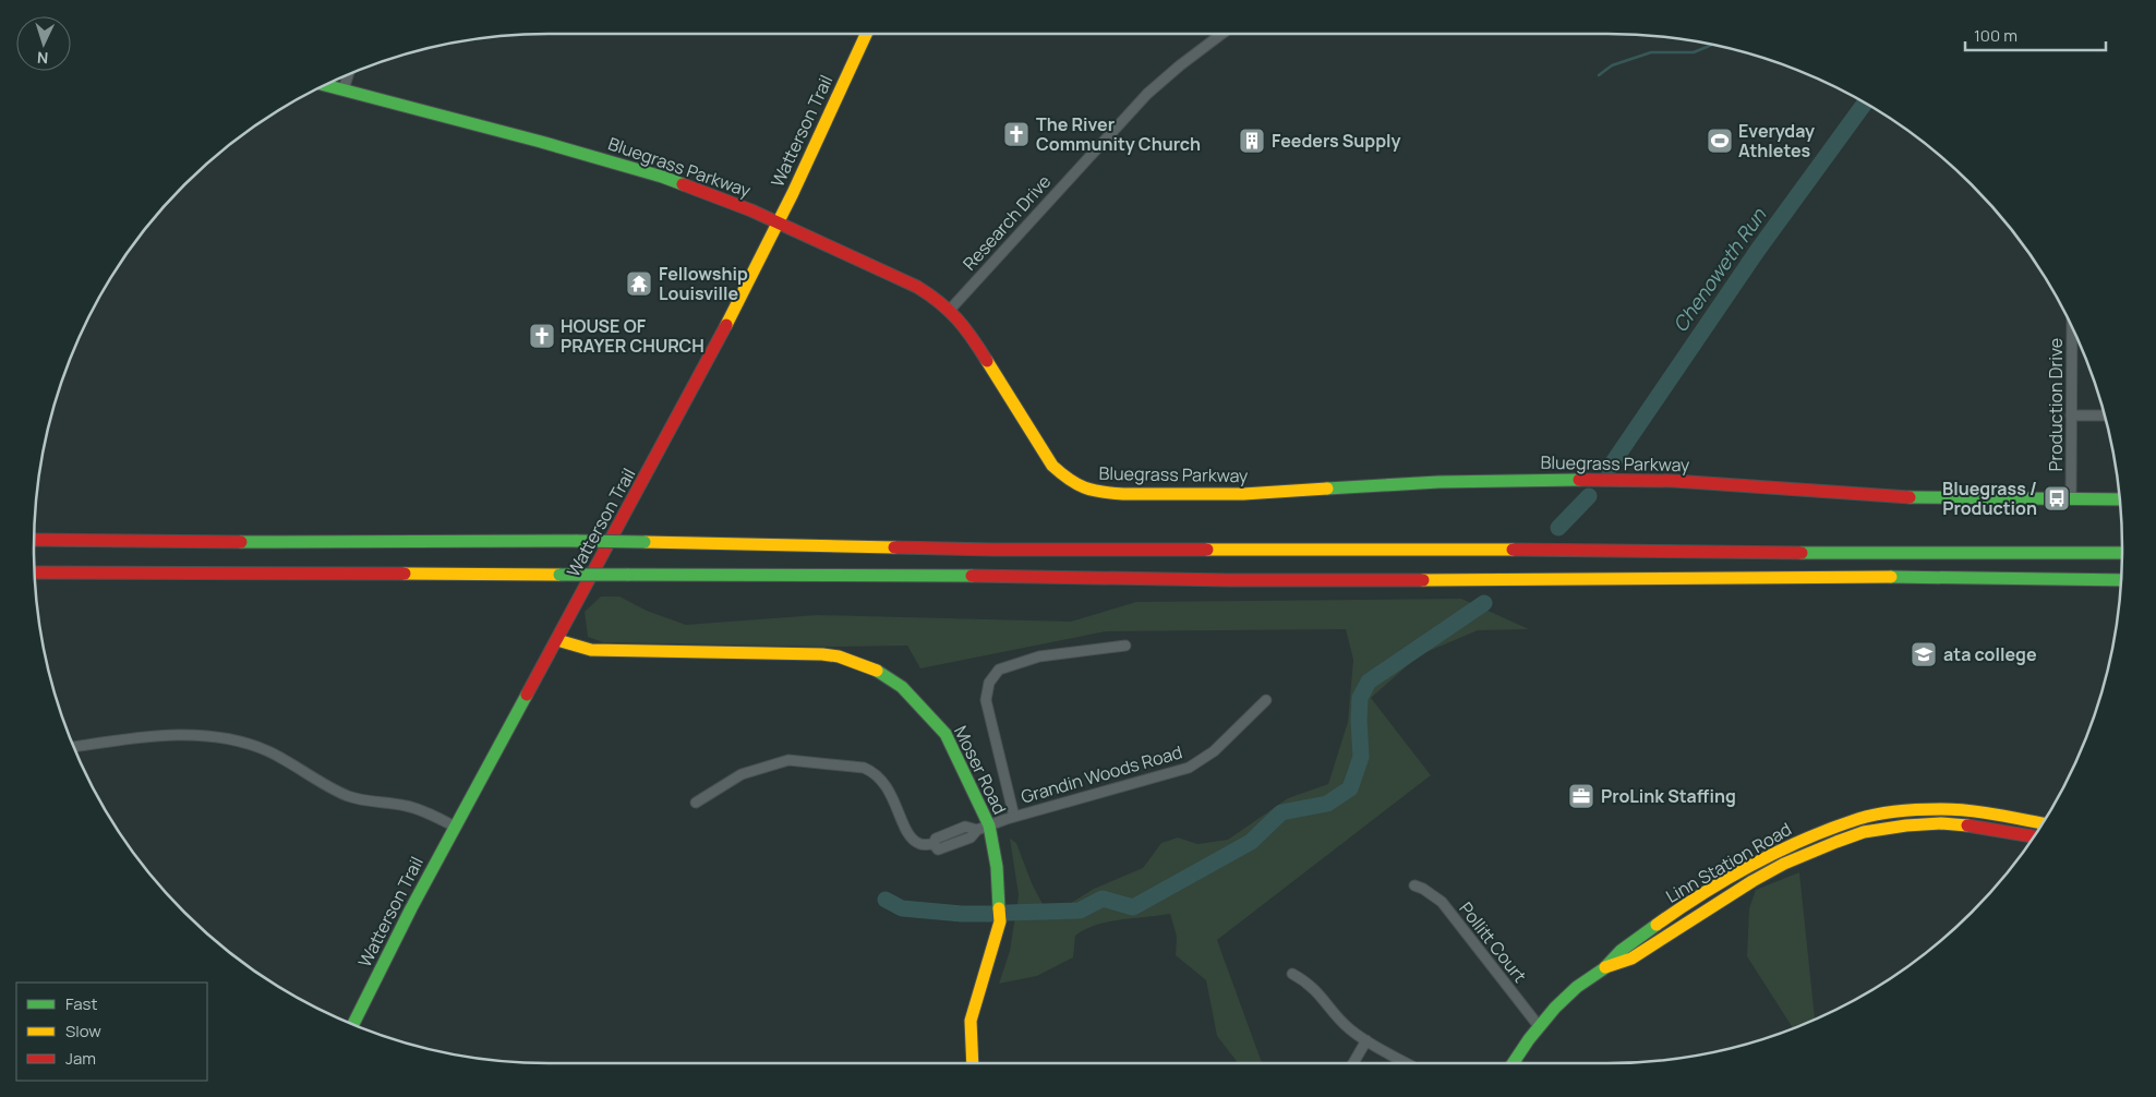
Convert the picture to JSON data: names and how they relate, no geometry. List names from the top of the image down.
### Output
{
  "streets": {
    "main road": [
      "Watterson Trail",
      "Bluegrass Parkway",
      "Moser Road",
      "Linn Station Road"
    ],
    "street": [
      "Research Drive",
      "Production Drive",
      "Grandin Woods Road",
      "Pollitt Court"
    ]
  },
  "crossings": [
    ["Watterson Trail", "Bluegrass Parkway"],
    ["Watterson Trail", "Moser Road"],
    ["Bluegrass Parkway", "Research Drive"],
    ["Bluegrass Parkway", "Production Drive"],
    ["Moser Road", "Grandin Woods Road"],
    ["Linn Station Road", "Pollitt Court"]
  ],
  "water": ["Chenoweth Run"],
  "places": {
    "church": ["The River Community Church", "HOUSE OF PRAYER CHURCH"],
    "building": ["Feeders Supply"],
    "sports": ["Everyday Athletes"],
    "temple": ["Fellowship Louisville"],
    "bus stop": ["Bluegrass / Production"],
    "school or university": ["ata college"],
    "office": ["ProLink Staffing"]
  },
  "legend": ["Fast", "Slow", "Jam"],
  "scale_bar": "100 m",
  "north": "bottom"
}
